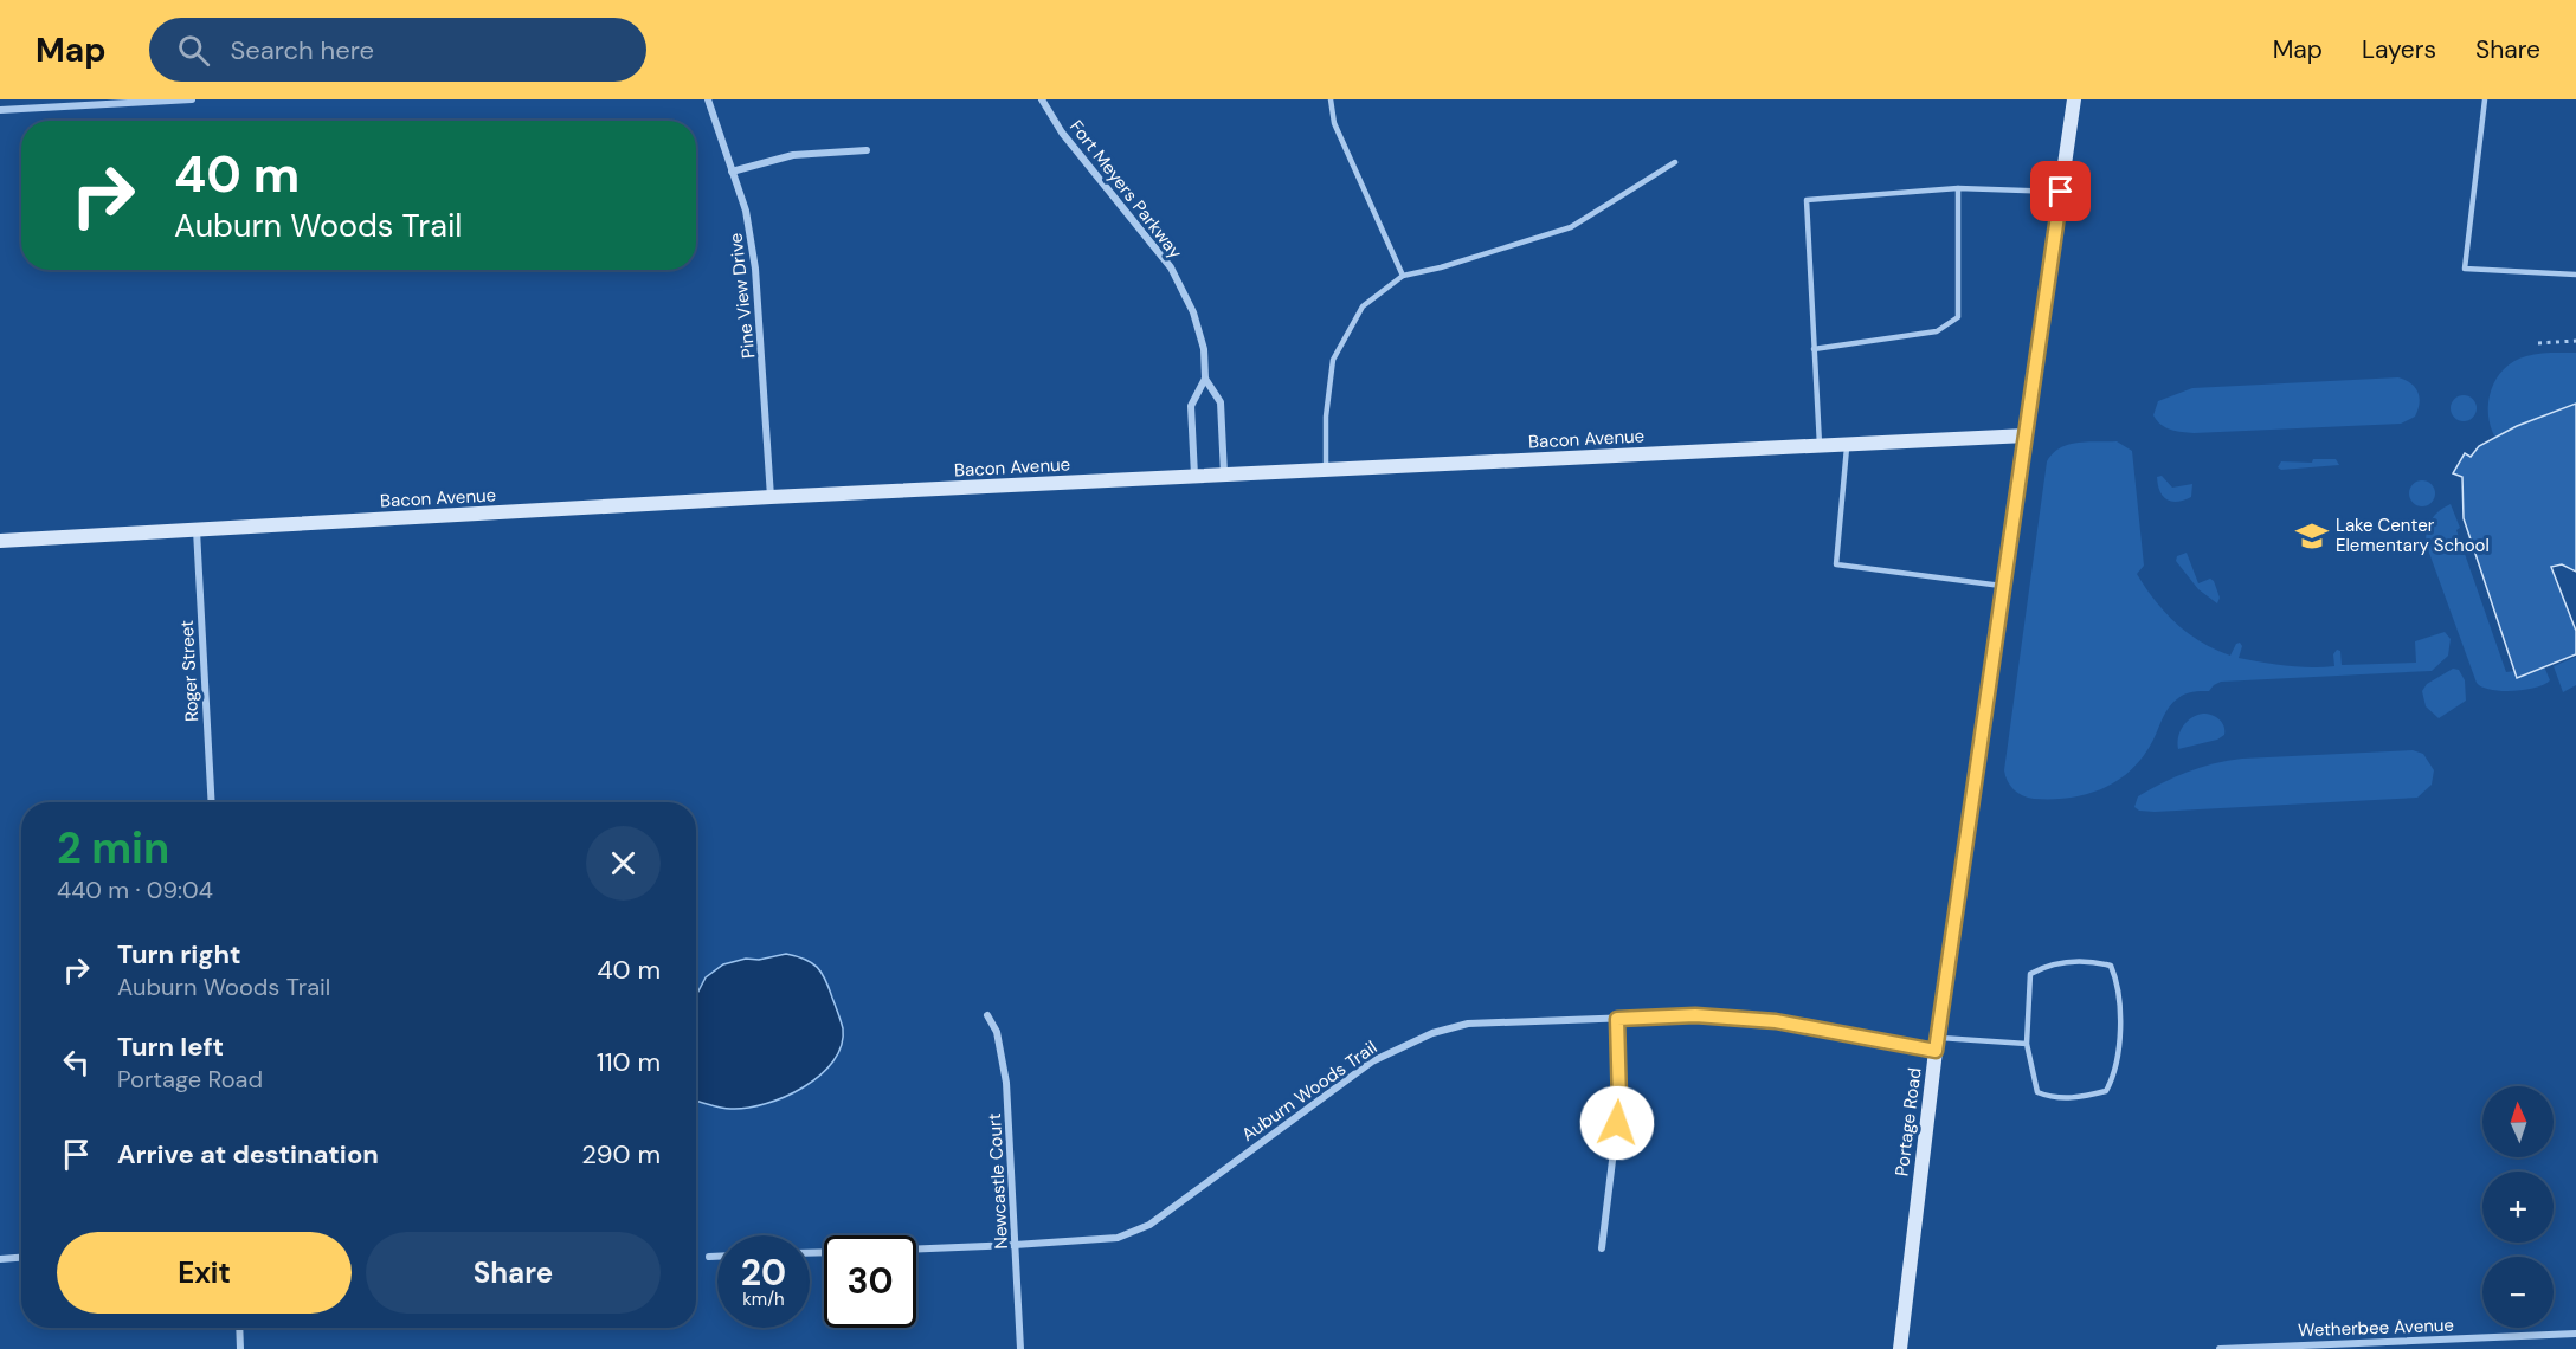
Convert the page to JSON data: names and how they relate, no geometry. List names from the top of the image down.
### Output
{
  "streets": {
    "street": [
      "Fort Meyers Parkway",
      "Pine View Drive",
      "Bacon Avenue",
      "Roger Street",
      "Auburn Woods Trail",
      "Portage Road",
      "Newcastle Court",
      "Wetherbee Avenue"
    ]
  },
  "crossings": [
    ["Fort Meyers Parkway", "Bacon Avenue"],
    ["Pine View Drive", "Bacon Avenue"],
    ["Bacon Avenue", "Roger Street"],
    ["Bacon Avenue", "Portage Road"],
    ["Auburn Woods Trail", "Portage Road"],
    ["Auburn Woods Trail", "Newcastle Court"]
  ],
  "places": {
    "school or university": ["Lake Center Elementary School"]
  },
  "north": "top",
  "page": {
    "header": "Map",
    "search": "Search here",
    "nav": ["Map", "Layers", "Share"],
    "turn": ["40 m", "Auburn Woods Trail"],
    "heading": ["2 min", "440 m · 09:04"],
    "list": [
      {
        "name": "Turn right",
        "note": "Auburn Woods Trail",
        "value": "40 m"
      },
      {
        "name": "Turn left",
        "note": "Portage Road",
        "value": "110 m"
      },
      {
        "name": "Arrive at destination",
        "value": "290 m"
      }
    ],
    "map_buttons": ["+", "−"],
    "buttons": ["Exit", "Share"],
    "speed": "20 km/h",
    "limit": "30"
  }
}
